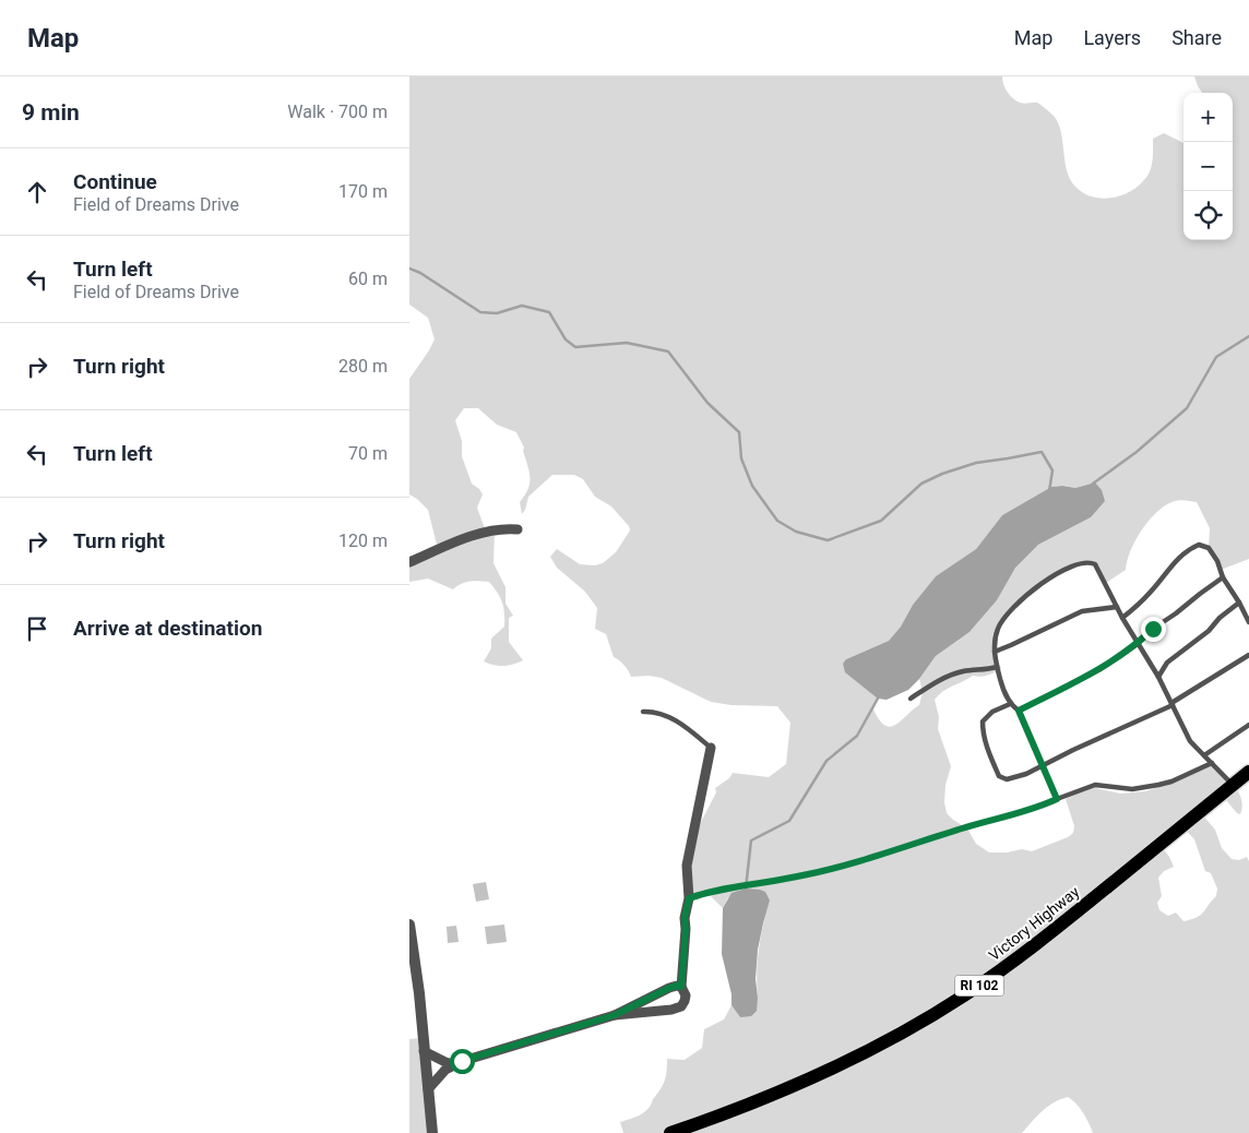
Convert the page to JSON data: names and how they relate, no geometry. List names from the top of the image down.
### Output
{
  "streets": {
    "main road": ["Victory Highway", "RI 102"]
  },
  "page": {
    "header": "Map",
    "nav": ["Map", "Layers", "Share"],
    "heading": ["9 min", "Walk · 700 m"],
    "map_buttons": ["+", "−"],
    "list": [
      ["Continue", "Field of Dreams Drive", "170 m"],
      ["Turn left", "Field of Dreams Drive", "60 m"],
      ["Turn right", "280 m"],
      ["Turn left", "70 m"],
      ["Turn right", "120 m"],
      "Arrive at destination"
    ]
  }
}
